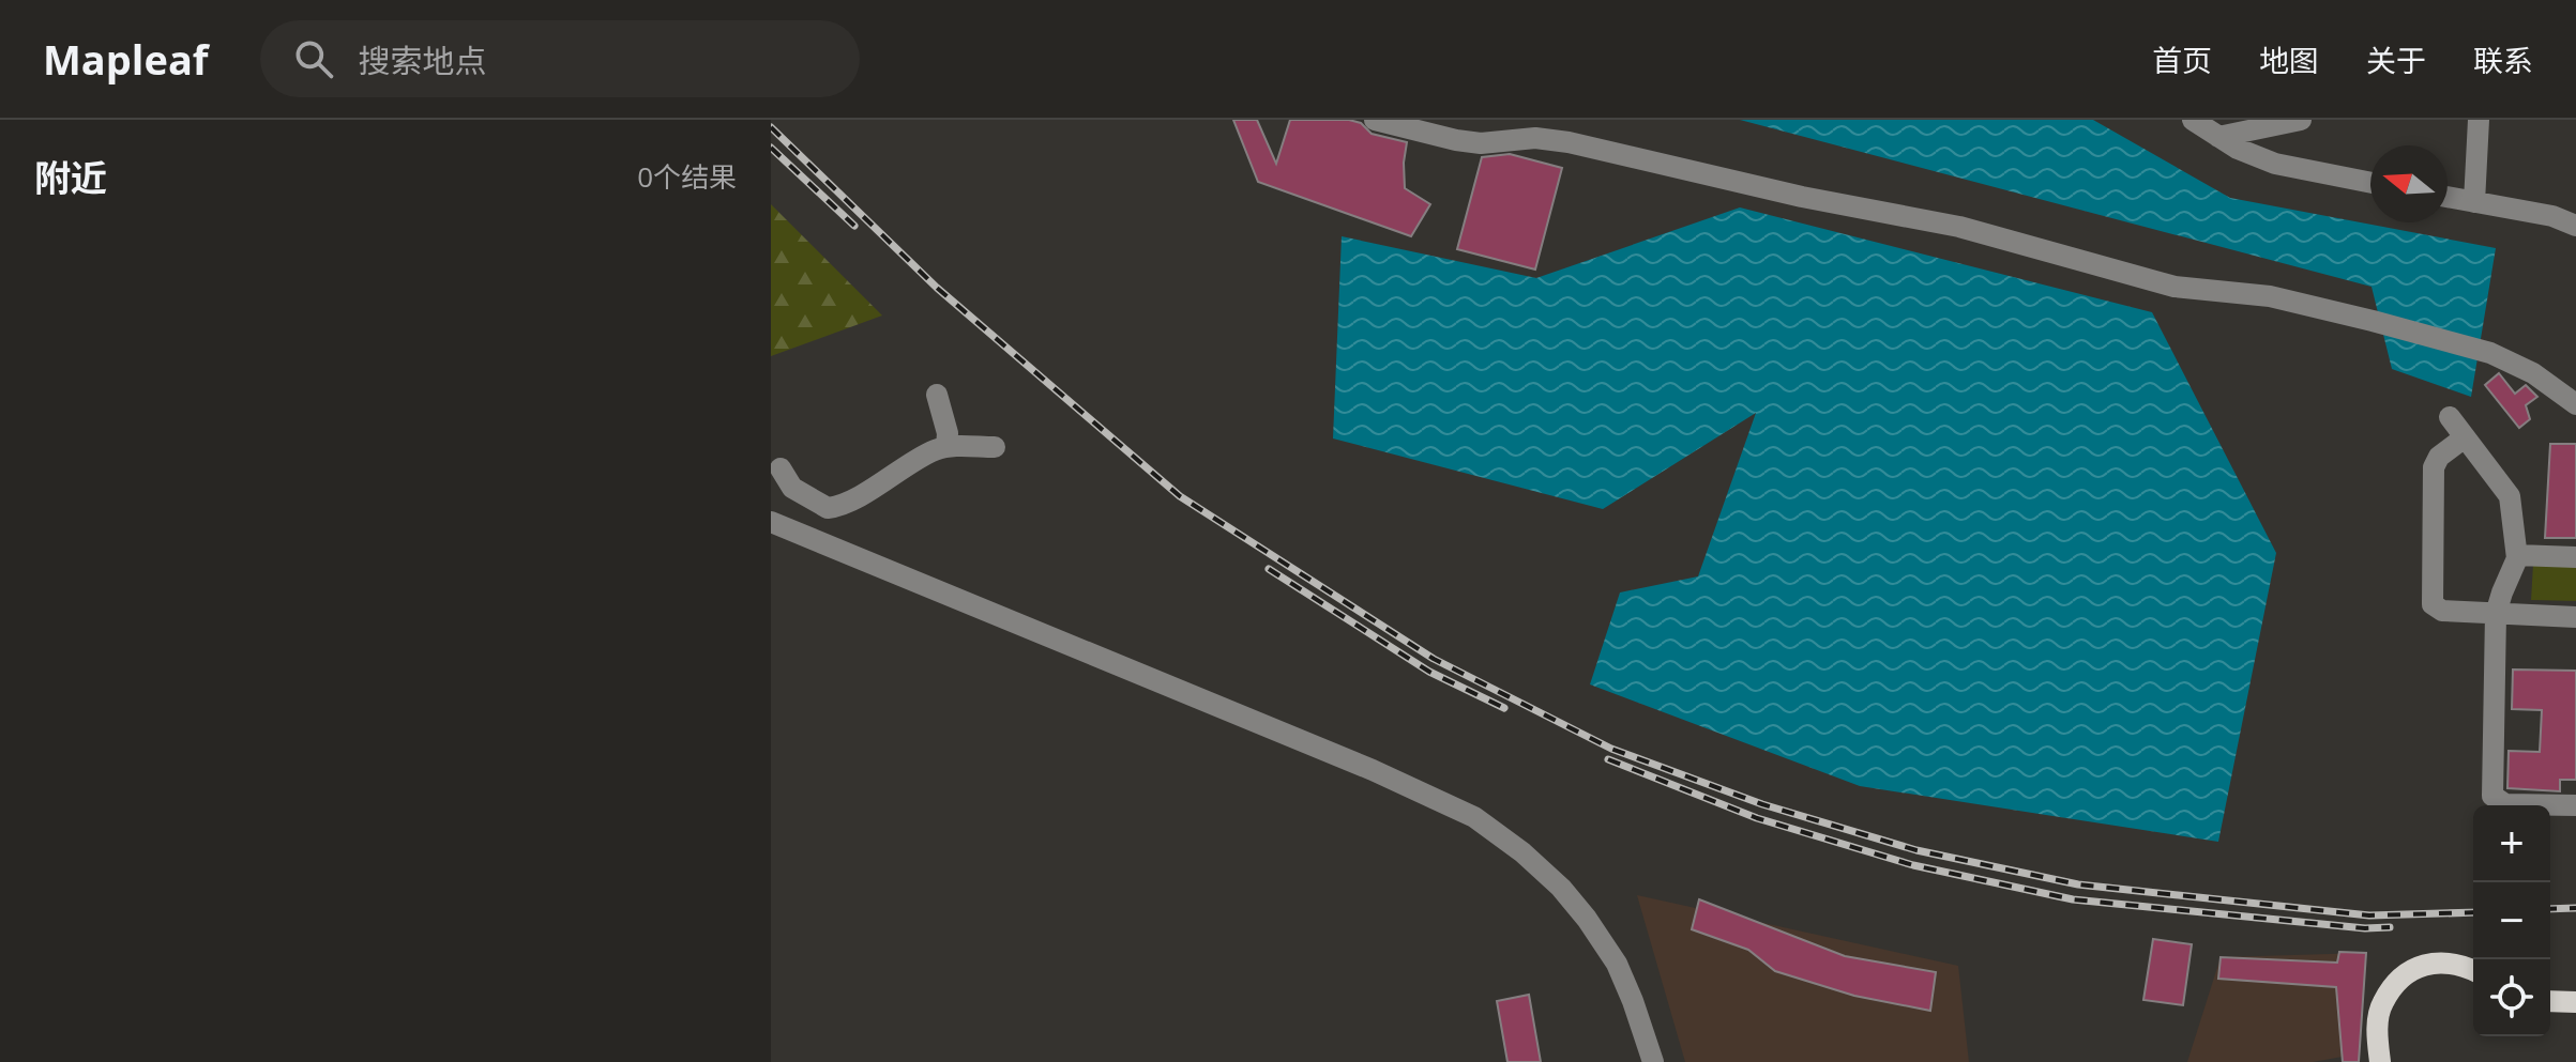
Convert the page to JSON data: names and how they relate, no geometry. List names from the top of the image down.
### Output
{
  "north": "left",
  "page": {
    "header": "Mapleaf",
    "search": "搜索地点",
    "nav": [
      "首页",
      "地图",
      "关于",
      "联系"
    ],
    "heading": ["附近", "0个结果"],
    "map_buttons": ["+", "−"]
  }
}
